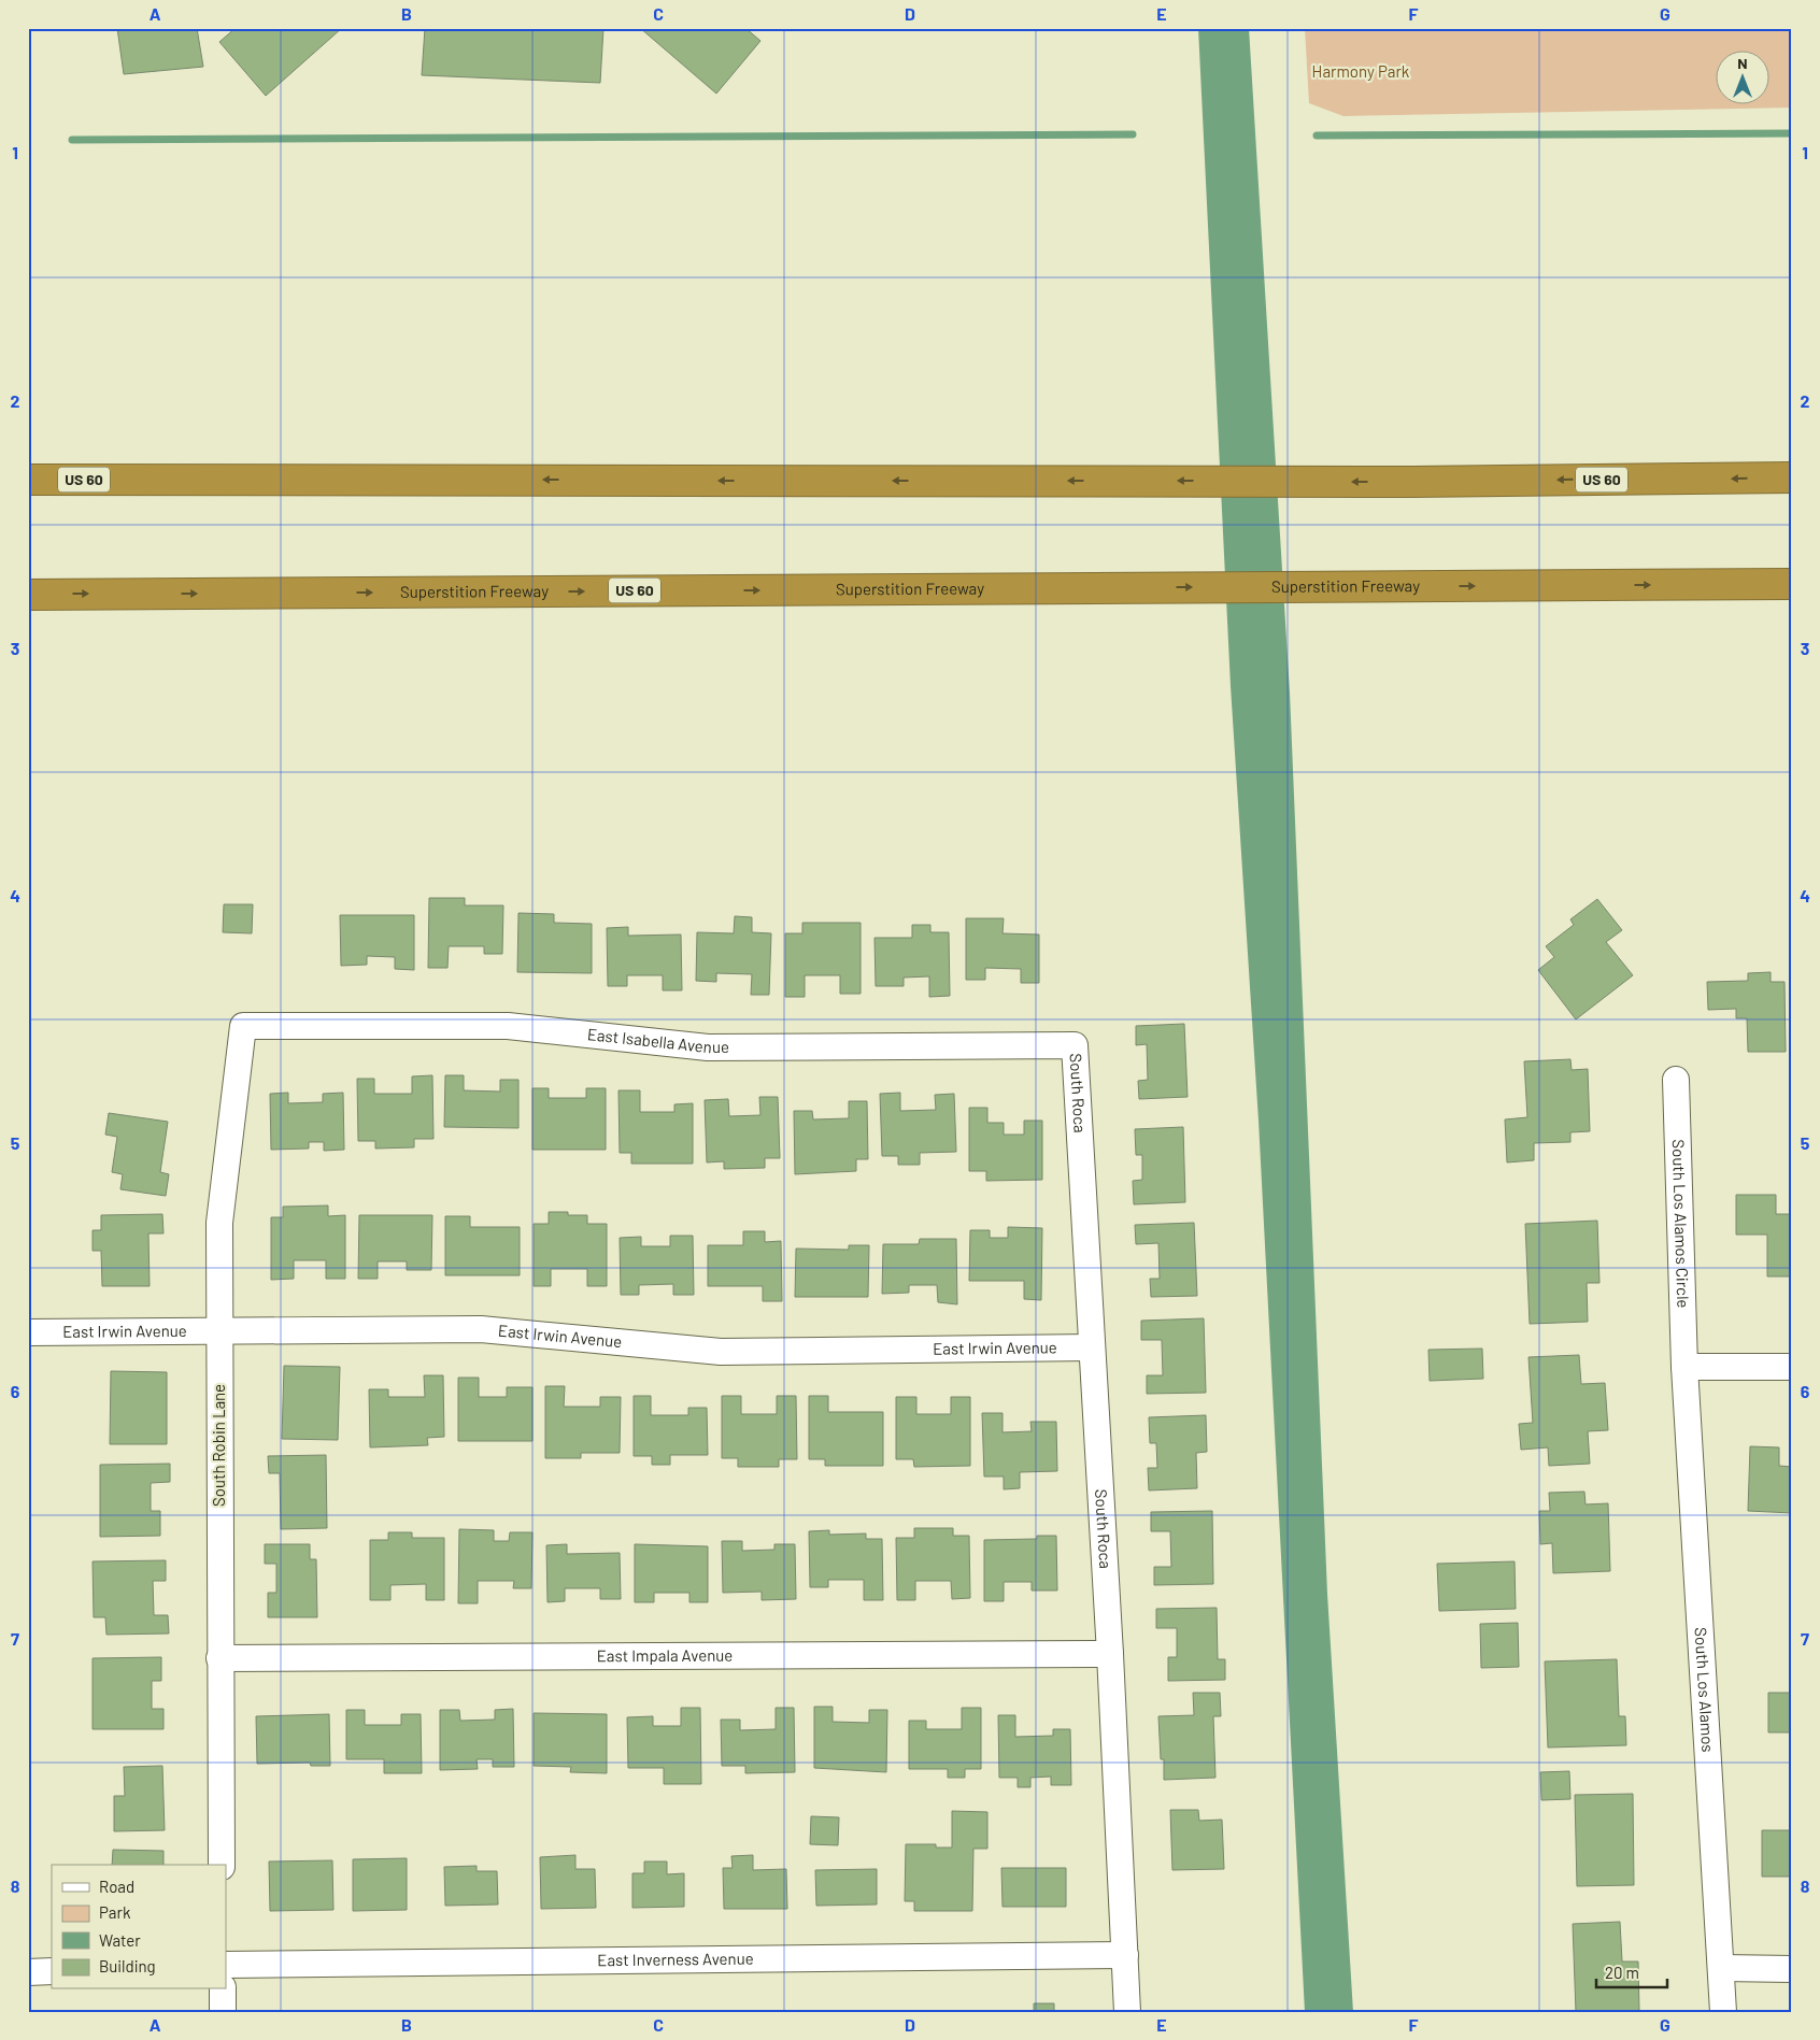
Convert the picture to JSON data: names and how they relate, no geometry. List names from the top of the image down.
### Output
{
  "streets": {
    "highway": ["US 60", "Superstition Freeway"],
    "street": [
      "East Isabella Avenue",
      "South Roca",
      "South Los Alamos Circle",
      "East Irwin Avenue",
      "South Robin Lane",
      "East Impala Avenue",
      "South Los Alamos",
      "East Inverness Avenue"
    ]
  },
  "crossings": [
    ["East Isabella Avenue", "South Roca"],
    ["East Isabella Avenue", "South Robin Lane"],
    ["South Roca", "East Irwin Avenue"],
    ["South Roca", "East Impala Avenue"],
    ["South Roca", "East Inverness Avenue"],
    ["South Los Alamos Circle", "South Los Alamos"],
    ["East Irwin Avenue", "South Robin Lane"],
    ["South Robin Lane", "East Impala Avenue"]
  ],
  "parks": ["Harmony Park"],
  "legend": [
    "Road",
    "Park",
    "Water",
    "Building"
  ],
  "scale_bar": "20 m",
  "north": "top",
  "grid": {
    "columns": [
      "A",
      "B",
      "C",
      "D",
      "E",
      "F",
      "G"
    ],
    "rows": [
      "1",
      "2",
      "3",
      "4",
      "5",
      "6",
      "7",
      "8"
    ]
  }
}
